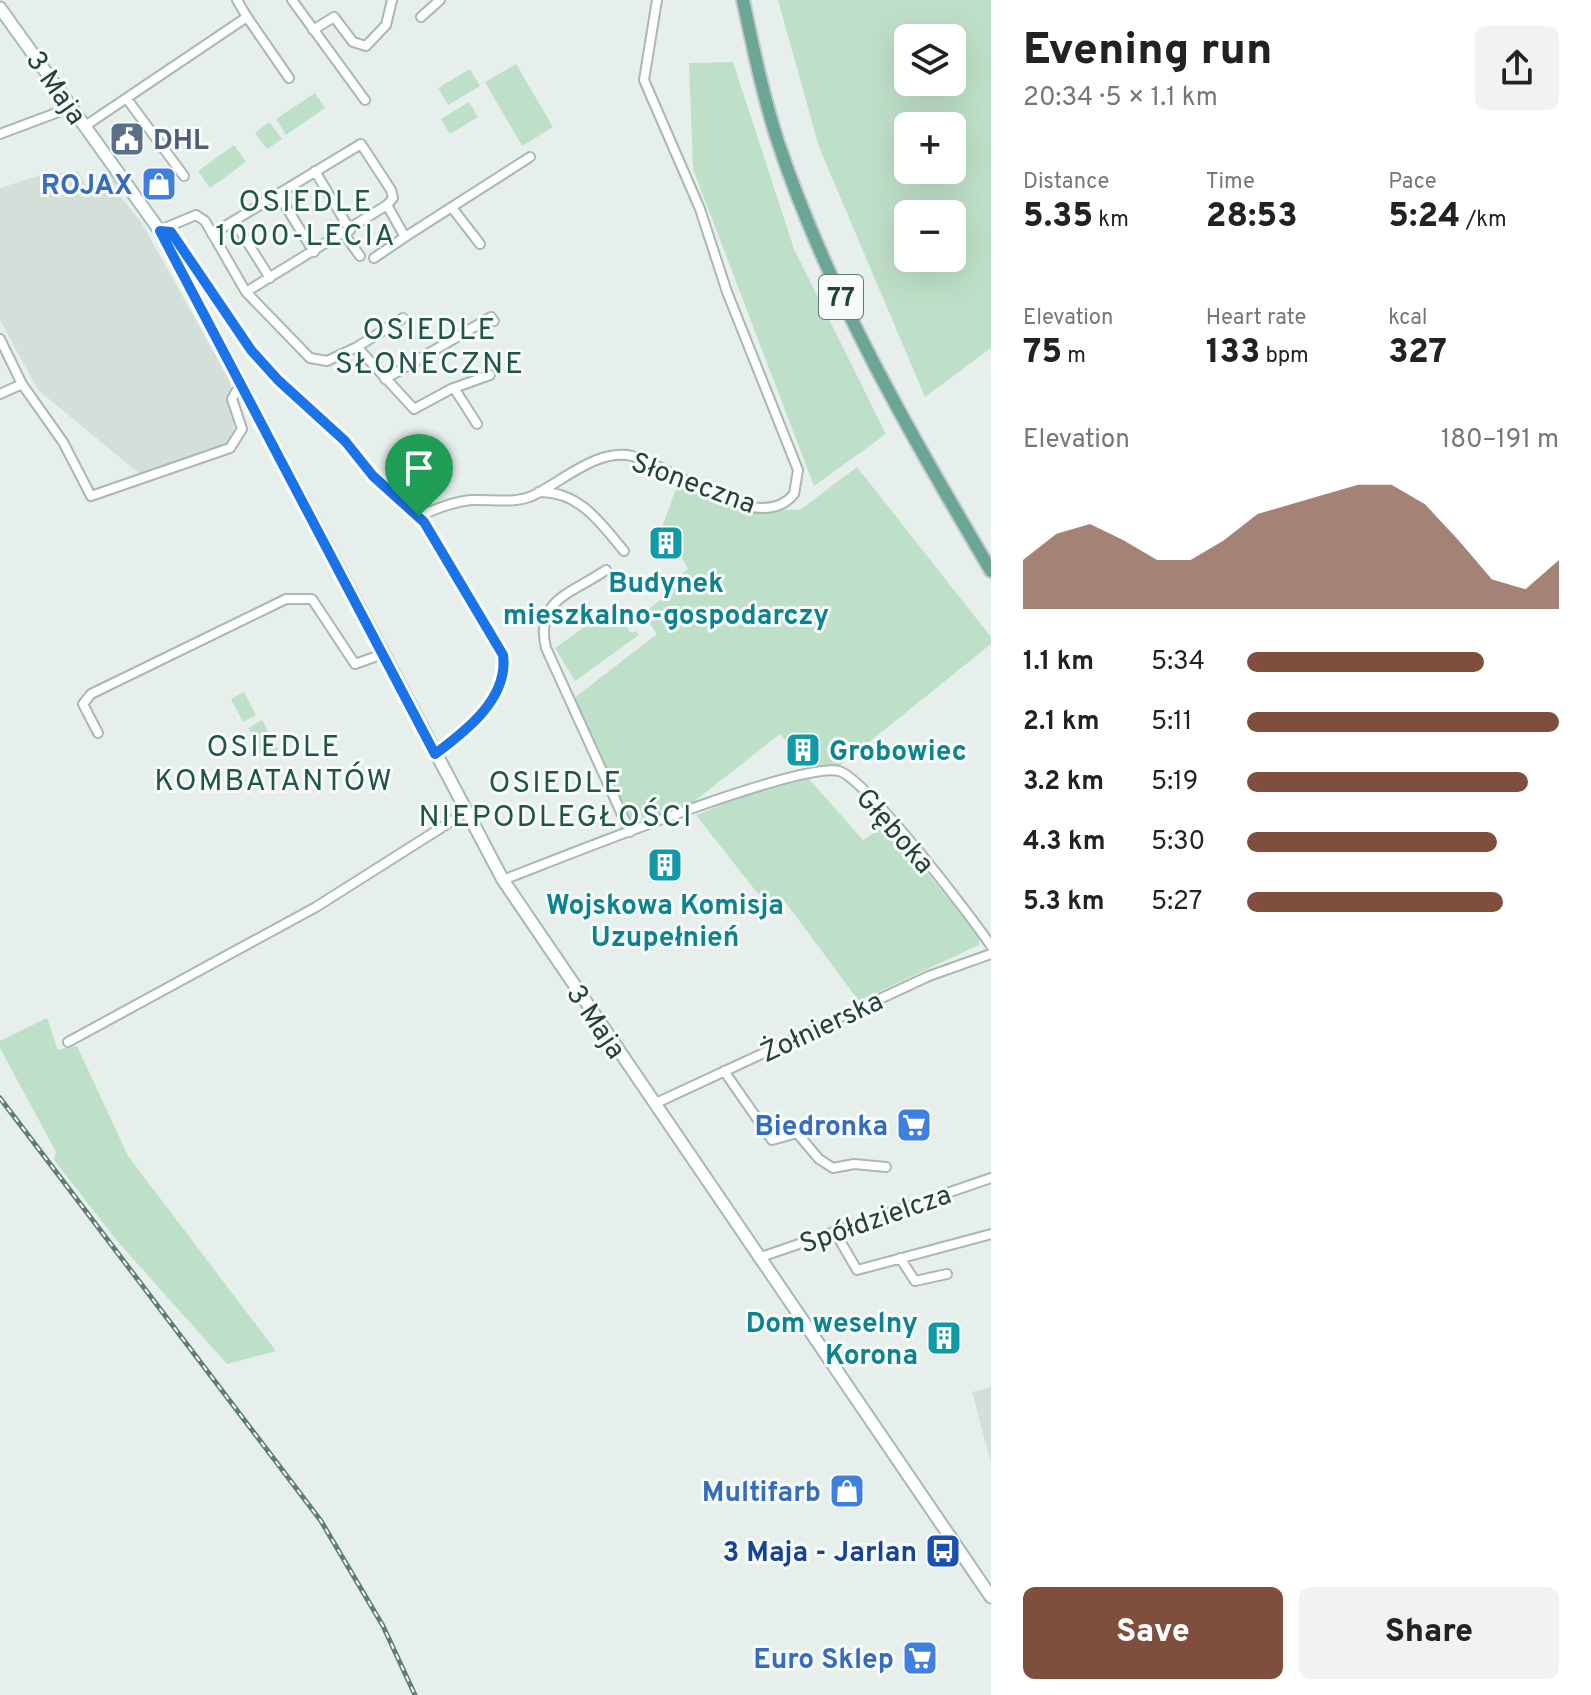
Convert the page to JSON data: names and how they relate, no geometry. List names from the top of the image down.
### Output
{
  "streets": {
    "main road": ["77"],
    "street": [
      "3 Maja",
      "Słoneczna",
      "Głęboka",
      "Żołnierska",
      "Spółdzielcza"
    ]
  },
  "crossings": [
    ["3 Maja", "Głęboka"],
    ["3 Maja", "Żołnierska"],
    ["3 Maja", "Spółdzielcza"]
  ],
  "districts": [
    "OSIEDLE 1000-LECIA",
    "OSIEDLE SŁONECZNE",
    "OSIEDLE KOMBATANTÓW",
    "OSIEDLE NIEPODLEGŁOŚCI"
  ],
  "places": {
    "public building": ["DHL"],
    "shop": ["ROJAX", "Multifarb"],
    "building": [
      "Budynek mieszkalno-gospodarczy",
      "Grobowiec",
      "Wojskowa Komisja Uzupełnień",
      "Dom weselny Korona"
    ],
    "supermarket": ["Biedronka", "Euro Sklep"],
    "bus stop": ["3 Maja - Jarlan"]
  },
  "page": {
    "heading": ["Evening run", "20:34 · 5 × 1.1 km"],
    "map_buttons": ["+", "−"],
    "stats": [
      ["Distance", "5.35 km"],
      ["Time", "28:53"],
      ["Pace", "5:24 /km"],
      ["Elevation", "75 m"],
      ["Heart rate", "133 bpm"],
      ["kcal", "327"]
    ],
    "chart": ["Elevation", "180–191 m"],
    "list": [
      {
        "name": "1.1 km",
        "note": "5:34"
      },
      {
        "name": "2.1 km",
        "note": "5:11"
      },
      {
        "name": "3.2 km",
        "note": "5:19"
      },
      {
        "name": "4.3 km",
        "note": "5:30"
      },
      {
        "name": "5.3 km",
        "note": "5:27"
      }
    ],
    "buttons": ["Save", "Share"]
  }
}
